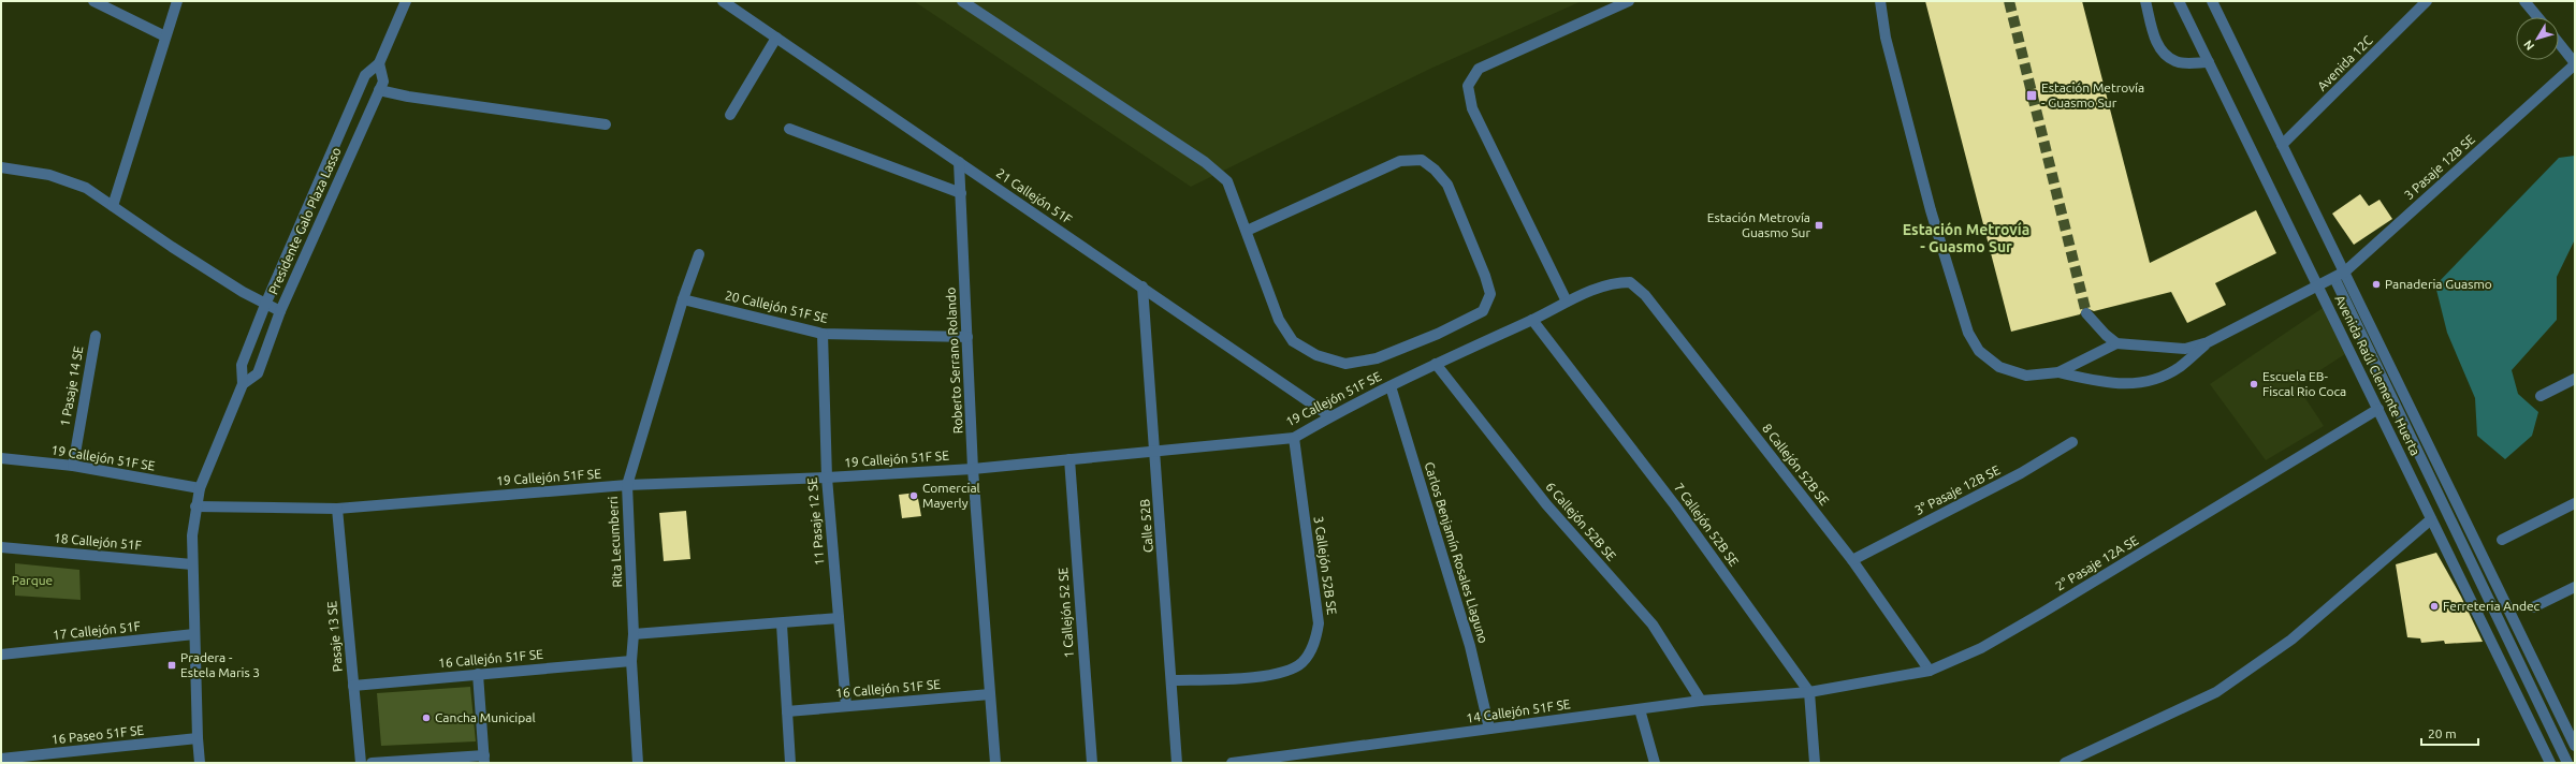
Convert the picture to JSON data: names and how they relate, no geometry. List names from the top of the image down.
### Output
{
  "streets": {
    "street": [
      "Avenida 12C",
      "3 Pasaje 12B SE",
      "21 Callejón 51F",
      "Presidente Galo Plaza Lasso",
      "20 Callejón 51F SE",
      "Roberto Serrano Rolando",
      "Avenida Raúl Clemente Huerta",
      "1 Pasaje 14 SE",
      "19 Callejón 51F SE",
      "8 Callejón 52B SE",
      "3° Pasaje 12B SE",
      "11 Pasaje 12 SE",
      "6 Callejón 52B SE",
      "7 Callejón 52B SE",
      "Calle 52B",
      "18 Callejón 51F",
      "Rita Lecumberri",
      "Carlos Benjamín Rosales Llaguno",
      "2° Pasaje 12A SE",
      "3 Callejón 52B SE",
      "1 Callejón 52 SE",
      "17 Callejón 51F",
      "Pasaje 13 SE",
      "16 Callejón 51F SE",
      "14 Callejón 51F SE",
      "16 Paseo 51F SE"
    ]
  },
  "crossings": [
    ["3 Pasaje 12B SE", "Avenida Raúl Clemente Huerta"],
    ["21 Callejón 51F", "Roberto Serrano Rolando"],
    ["21 Callejón 51F", "19 Callejón 51F SE"],
    ["21 Callejón 51F", "Calle 52B"],
    ["Presidente Galo Plaza Lasso", "19 Callejón 51F SE"],
    ["Presidente Galo Plaza Lasso", "18 Callejón 51F"],
    ["Presidente Galo Plaza Lasso", "17 Callejón 51F"],
    ["Presidente Galo Plaza Lasso", "16 Paseo 51F SE"],
    ["20 Callejón 51F SE", "Roberto Serrano Rolando"],
    ["20 Callejón 51F SE", "11 Pasaje 12 SE"],
    ["20 Callejón 51F SE", "Rita Lecumberri"],
    ["Roberto Serrano Rolando", "19 Callejón 51F SE"],
    ["Roberto Serrano Rolando", "16 Callejón 51F SE"],
    ["Avenida Raúl Clemente Huerta", "2° Pasaje 12A SE"],
    ["1 Pasaje 14 SE", "19 Callejón 51F SE"],
    ["19 Callejón 51F SE", "8 Callejón 52B SE"],
    ["19 Callejón 51F SE", "11 Pasaje 12 SE"],
    ["19 Callejón 51F SE", "6 Callejón 52B SE"],
    ["19 Callejón 51F SE", "7 Callejón 52B SE"],
    ["19 Callejón 51F SE", "Calle 52B"],
    ["19 Callejón 51F SE", "Rita Lecumberri"],
    ["19 Callejón 51F SE", "Carlos Benjamín Rosales Llaguno"],
    ["19 Callejón 51F SE", "3 Callejón 52B SE"],
    ["19 Callejón 51F SE", "1 Callejón 52 SE"],
    ["19 Callejón 51F SE", "Pasaje 13 SE"],
    ["8 Callejón 52B SE", "3° Pasaje 12B SE"],
    ["8 Callejón 52B SE", "2° Pasaje 12A SE"],
    ["11 Pasaje 12 SE", "16 Callejón 51F SE"],
    ["6 Callejón 52B SE", "14 Callejón 51F SE"],
    ["7 Callejón 52B SE", "2° Pasaje 12A SE"],
    ["7 Callejón 52B SE", "14 Callejón 51F SE"],
    ["Calle 52B", "3 Callejón 52B SE"],
    ["Rita Lecumberri", "16 Callejón 51F SE"],
    ["Carlos Benjamín Rosales Llaguno", "14 Callejón 51F SE"],
    ["2° Pasaje 12A SE", "14 Callejón 51F SE"],
    ["Pasaje 13 SE", "16 Callejón 51F SE"]
  ],
  "districts": ["Estación Metrovía - Guasmo Sur"],
  "parks": ["Parque"],
  "places": {
    "transit": ["Estación Metrovía - Guasmo Sur", "Estación Metrovía Guasmo Sur", "Pradera - Estela Maris 3"],
    "other": [
      "Panaderia Guasmo",
      "Escuela EB- Fiscal Rio Coca",
      "Comercial Mayerly",
      "Ferreteria Andec",
      "Cancha Municipal"
    ]
  },
  "scale_bar": "20 m",
  "north": "bottom left"
}
